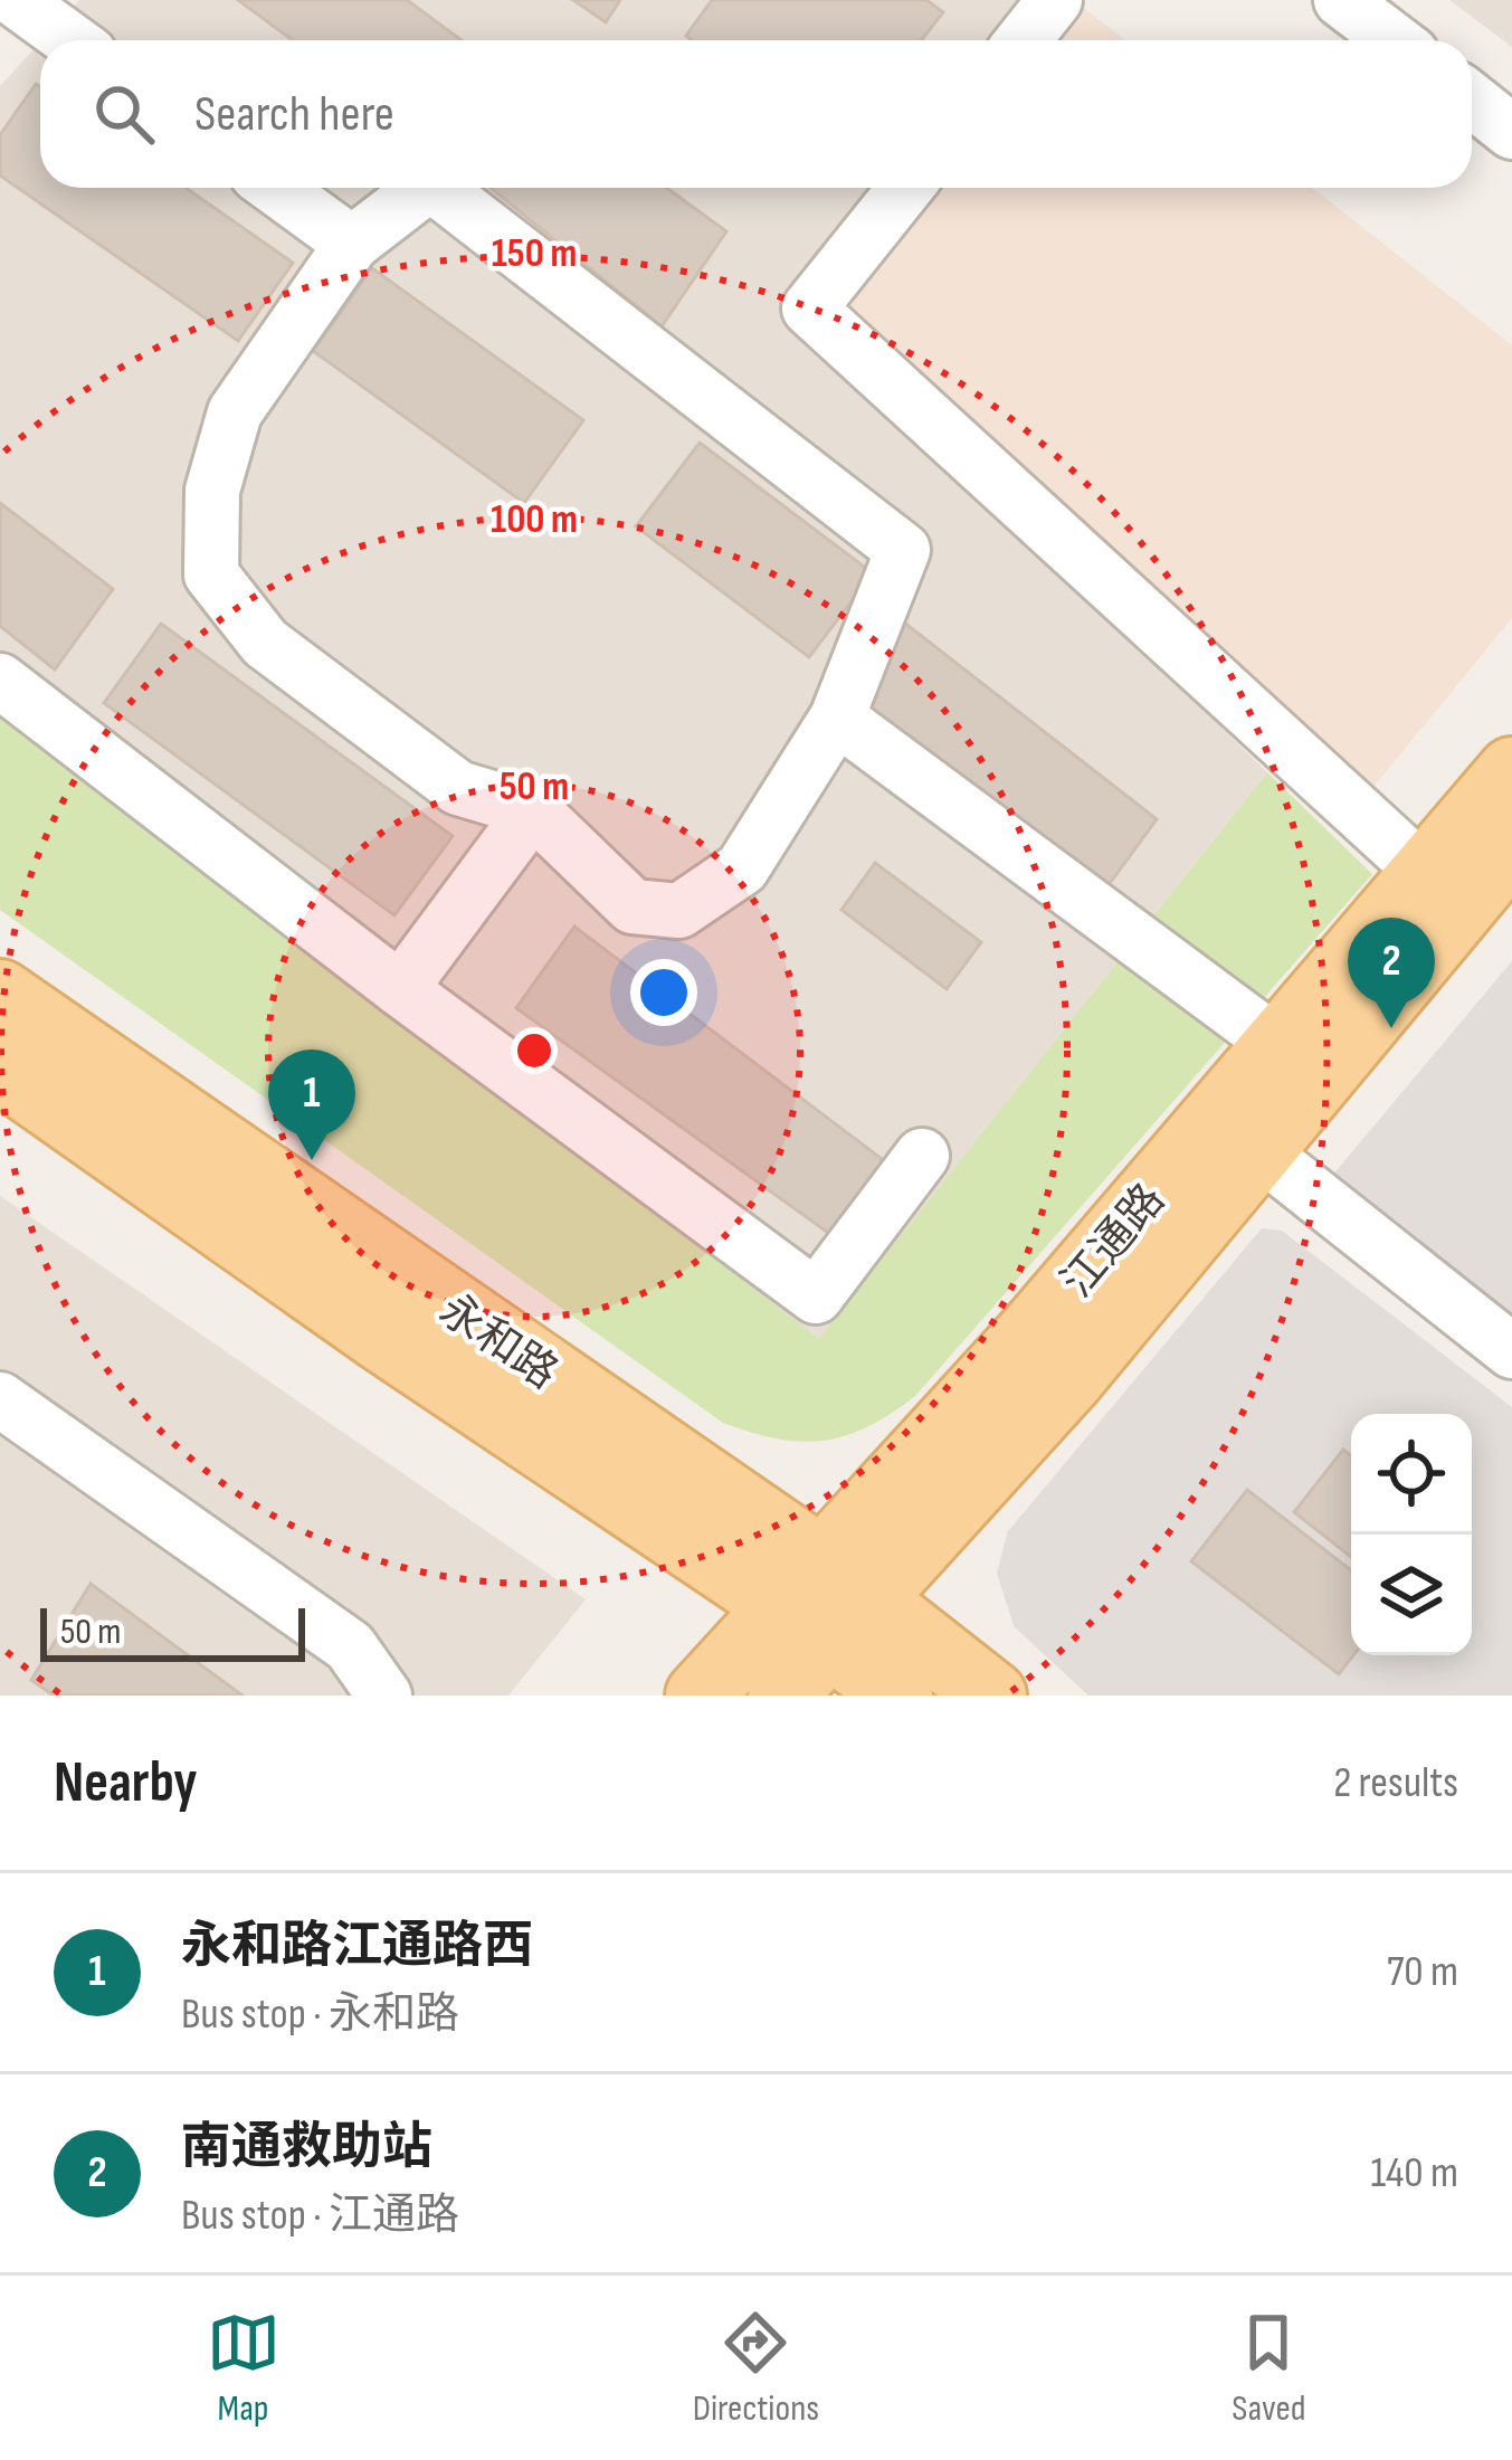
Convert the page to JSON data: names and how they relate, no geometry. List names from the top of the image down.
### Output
{
  "streets": {
    "main road": ["江通路", "永和路"]
  },
  "crossings": [
    ["江通路", "永和路"]
  ],
  "scale_bar": "50 m",
  "page": {
    "search": "Search here",
    "pins": ["2", "1"],
    "scale": "50 m",
    "heading": ["Nearby", "2 results"],
    "list": [
      {
        "mark": "1",
        "name": "永和路江通路西",
        "note": "Bus stop · 永和路",
        "value": "70 m"
      },
      {
        "mark": "2",
        "name": "南通救助站",
        "note": "Bus stop · 江通路",
        "value": "140 m"
      }
    ],
    "nav": ["Map", "Directions", "Saved"]
  },
  "rings": ["150 m", "100 m", "50 m"]
}
